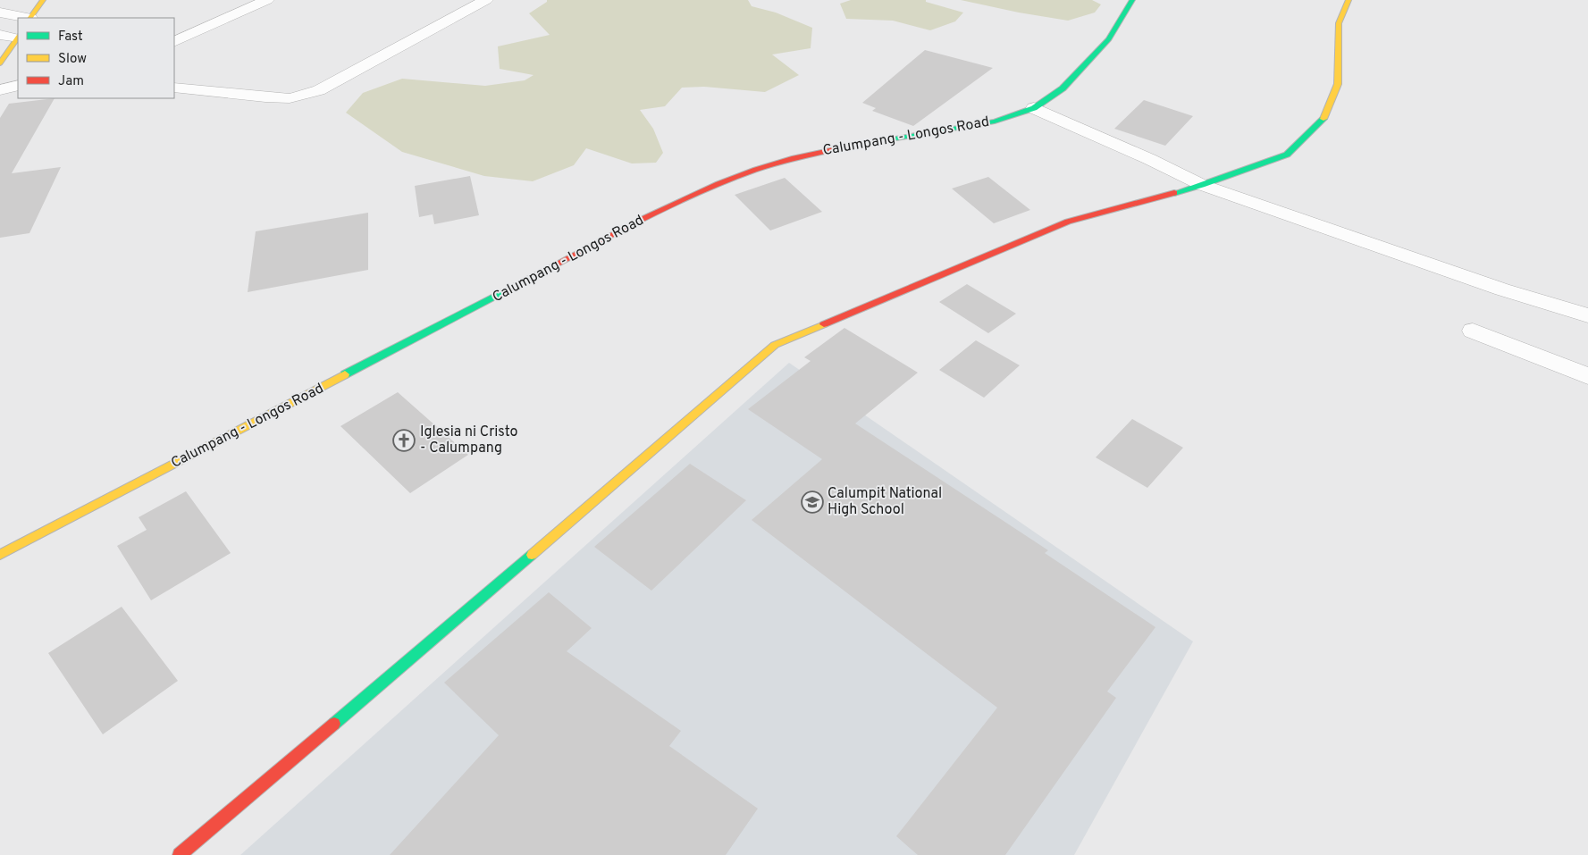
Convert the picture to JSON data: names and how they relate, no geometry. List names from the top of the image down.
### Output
{
  "streets": {
    "main road": ["Calumpang - Longos Road"]
  },
  "places": {
    "church": ["Iglesia ni Cristo - Calumpang"],
    "school or university": ["Calumpit National High School"]
  },
  "legend": ["Fast", "Slow", "Jam"]
}
